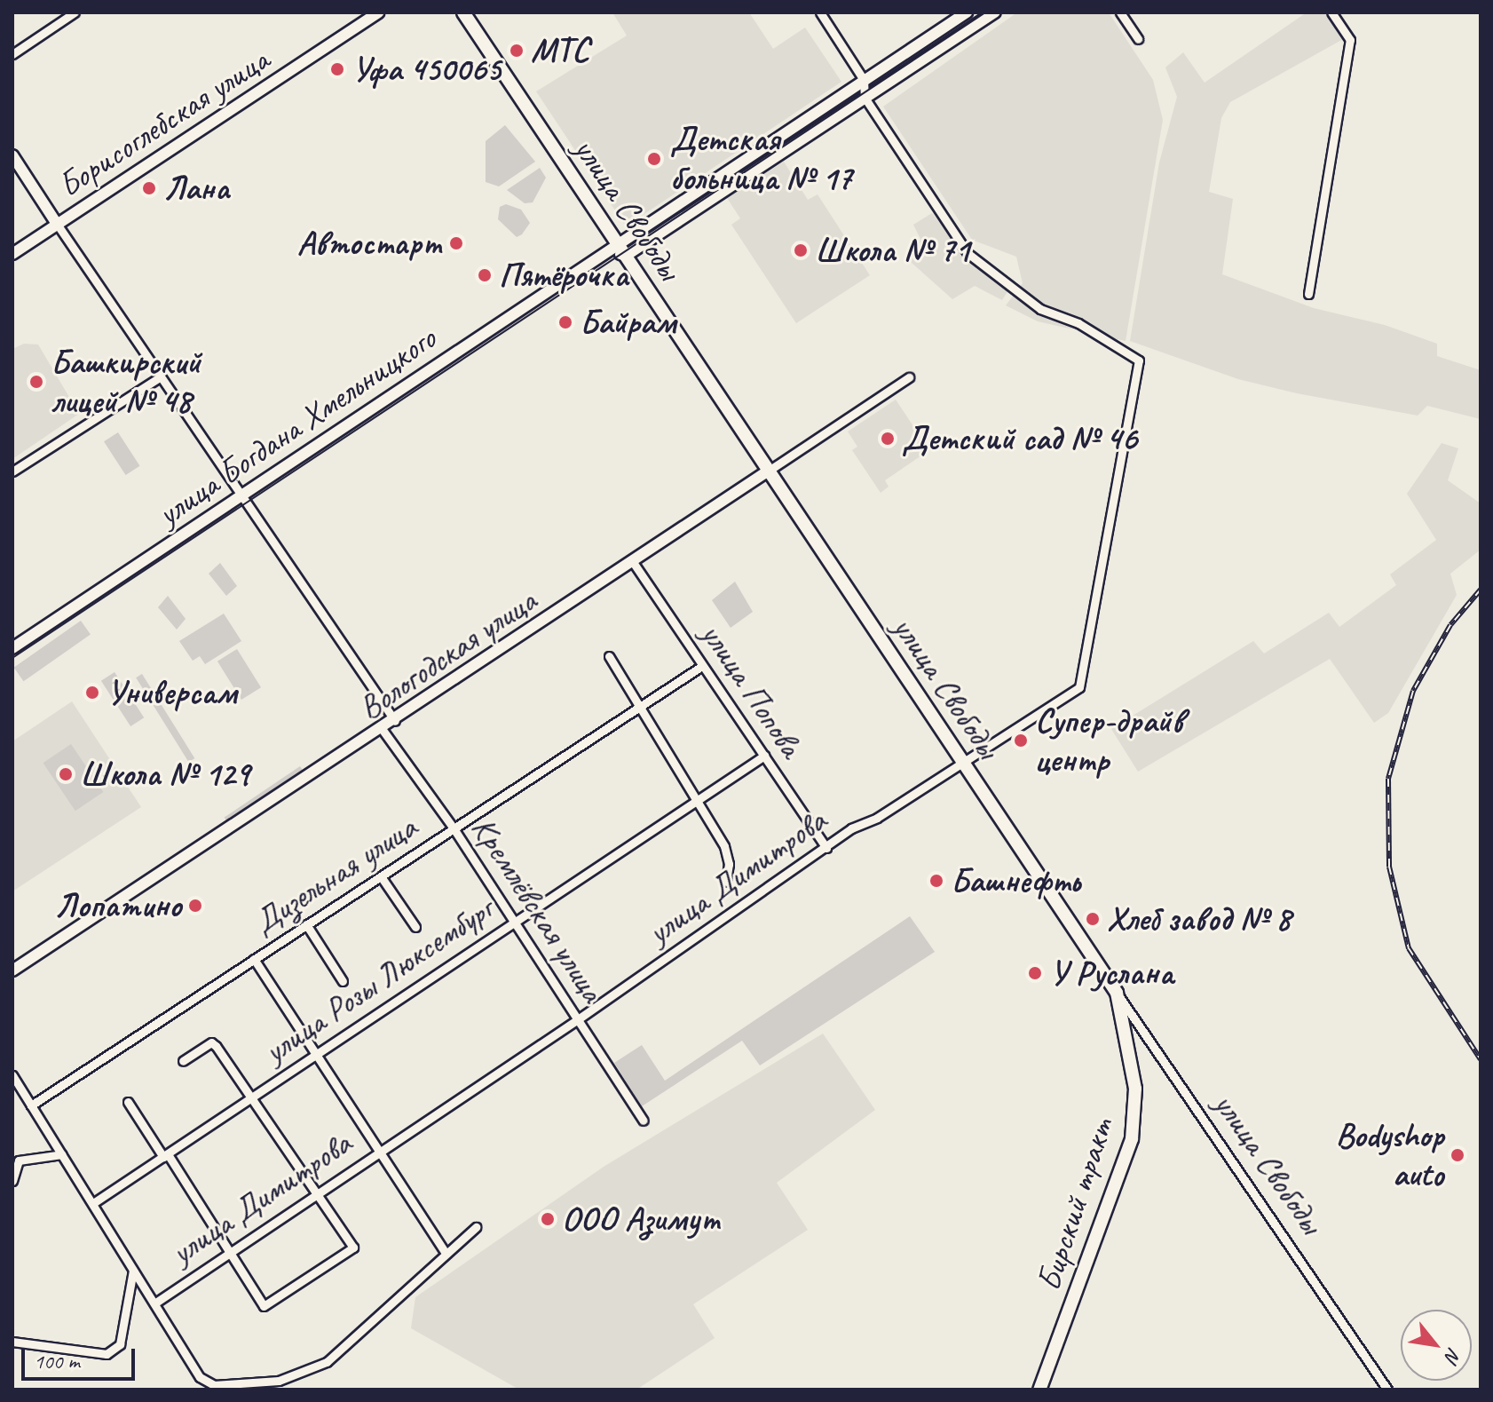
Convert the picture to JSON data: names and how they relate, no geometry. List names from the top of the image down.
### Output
{
  "streets": {
    "main road": [
      "Борисоглебская улица",
      "улица Свободы",
      "улица Богдана Хмельницкого",
      "Вологодская улица",
      "Бирский тракт"
    ],
    "street": [
      "улица Попова",
      "Дизельная улица",
      "улица Димитрова",
      "Кремлёвская улица",
      "улица Розы Люксембург"
    ]
  },
  "crossings": [
    ["улица Свободы", "улица Богдана Хмельницкого"],
    ["улица Свободы", "Вологодская улица"],
    ["улица Свободы", "улица Димитрова"],
    ["улица Свободы", "Бирский тракт"],
    ["Вологодская улица", "улица Попова"],
    ["Вологодская улица", "Кремлёвская улица"],
    ["улица Попова", "Дизельная улица"],
    ["улица Попова", "улица Димитрова"],
    ["улица Попова", "улица Розы Люксембург"],
    ["Дизельная улица", "Кремлёвская улица"],
    ["улица Димитрова", "Кремлёвская улица"],
    ["Кремлёвская улица", "улица Розы Люксембург"]
  ],
  "places": [
    "МТС",
    "Уфа 450065",
    "Детская больница № 17",
    "Лана",
    "Автостарт",
    "Школа № 71",
    "Пятёрочка",
    "Байрам",
    "Башкирский лицей № 48",
    "Детский сад № 46",
    "Универсам",
    "Супер-драйв центр",
    "Школа № 129",
    "Башнефть",
    "Лопатино",
    "Хлеб завод № 8",
    "У Руслана",
    "Bodyshop auto",
    "ООО Азимут"
  ],
  "scale_bar": "100 m",
  "north": "bottom right"
}
